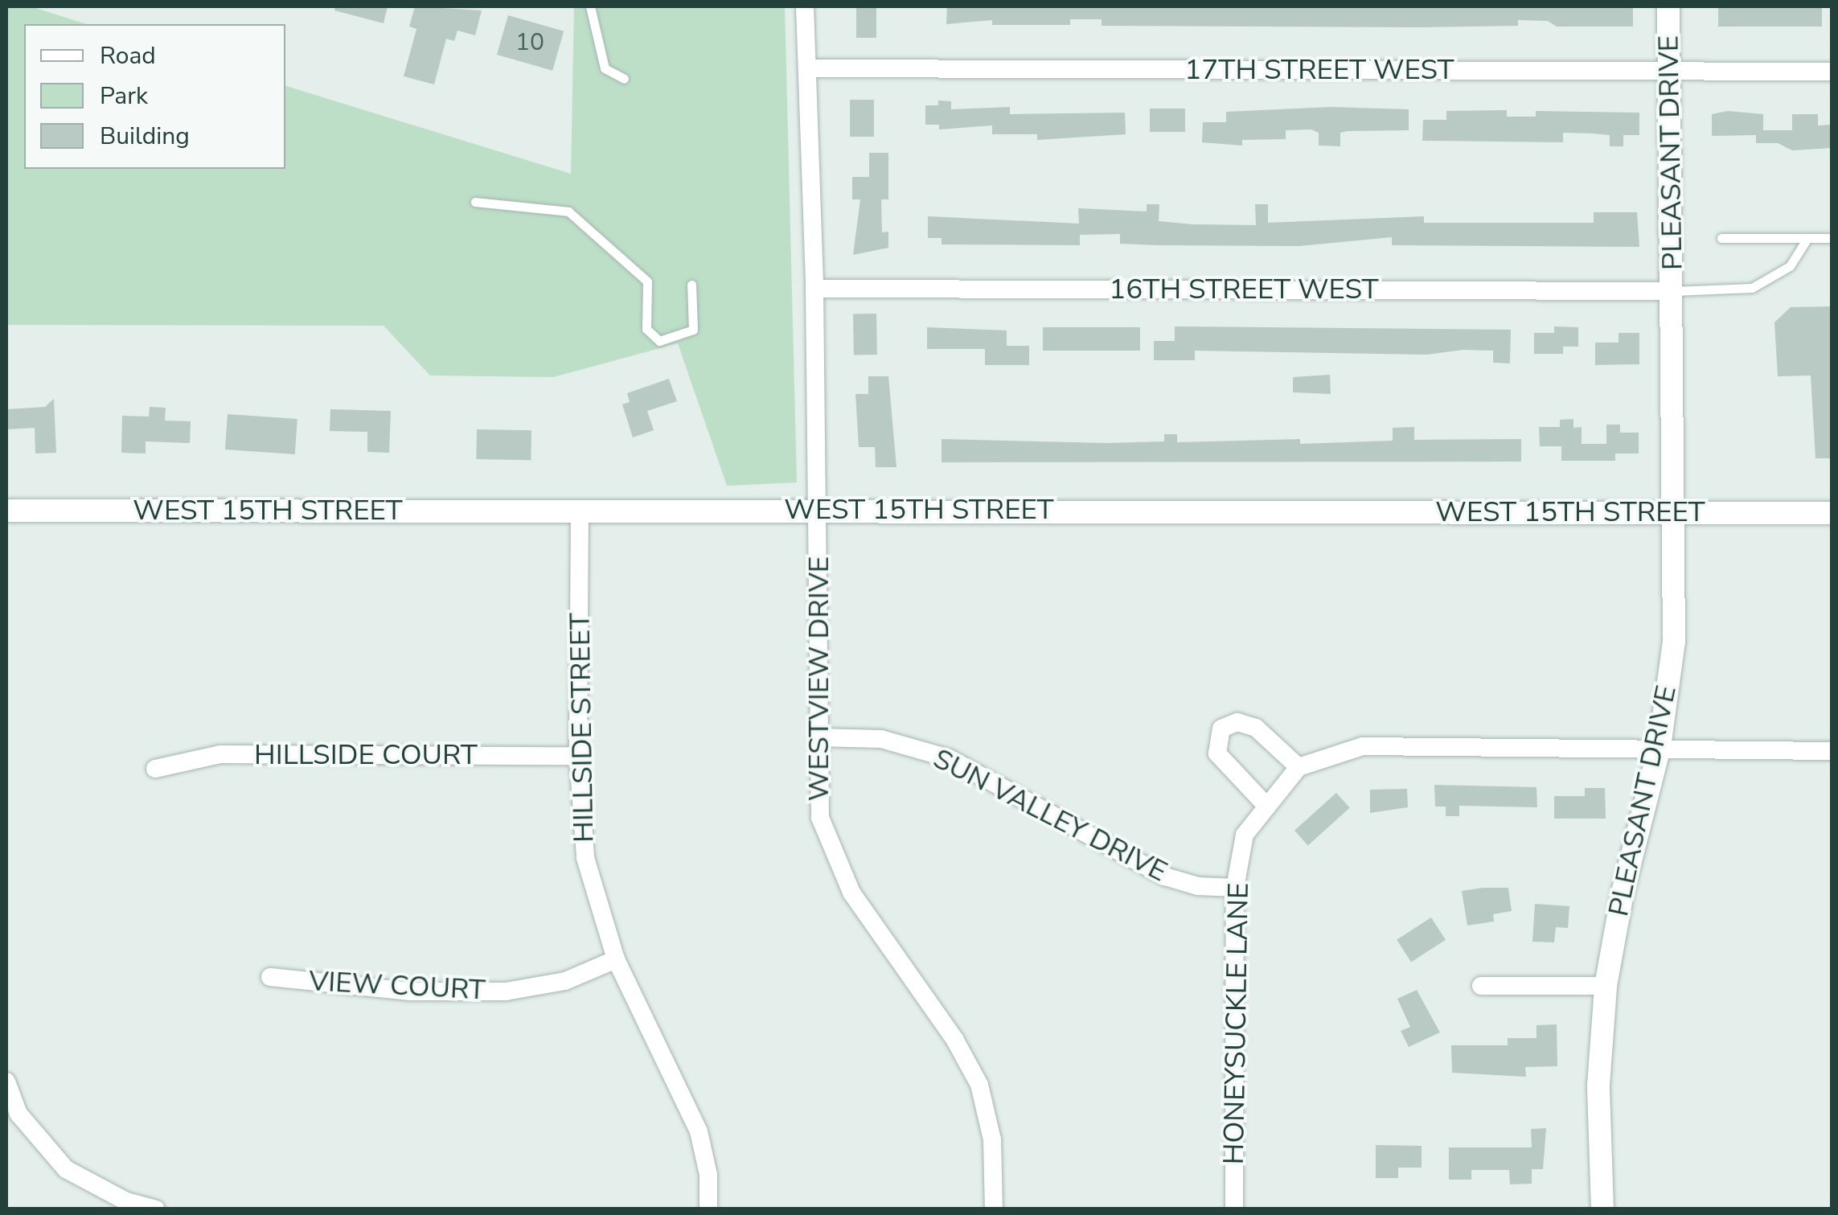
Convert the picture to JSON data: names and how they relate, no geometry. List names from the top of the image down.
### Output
{
  "streets": {
    "street": [
      "17TH STREET WEST",
      "PLEASANT DRIVE",
      "16TH STREET WEST",
      "WEST 15TH STREET",
      "WESTVIEW DRIVE",
      "HILLSIDE STREET",
      "HILLSIDE COURT",
      "SUN VALLEY DRIVE",
      "VIEW COURT",
      "HONEYSUCKLE LANE"
    ]
  },
  "crossings": [
    ["17TH STREET WEST", "PLEASANT DRIVE"],
    ["17TH STREET WEST", "WESTVIEW DRIVE"],
    ["PLEASANT DRIVE", "16TH STREET WEST"],
    ["PLEASANT DRIVE", "WEST 15TH STREET"],
    ["16TH STREET WEST", "WESTVIEW DRIVE"],
    ["WEST 15TH STREET", "WESTVIEW DRIVE"],
    ["WEST 15TH STREET", "HILLSIDE STREET"],
    ["WESTVIEW DRIVE", "SUN VALLEY DRIVE"],
    ["HILLSIDE STREET", "HILLSIDE COURT"],
    ["HILLSIDE STREET", "VIEW COURT"],
    ["SUN VALLEY DRIVE", "HONEYSUCKLE LANE"]
  ],
  "house_numbers": ["10"],
  "legend": ["Road", "Park", "Building"]
}
